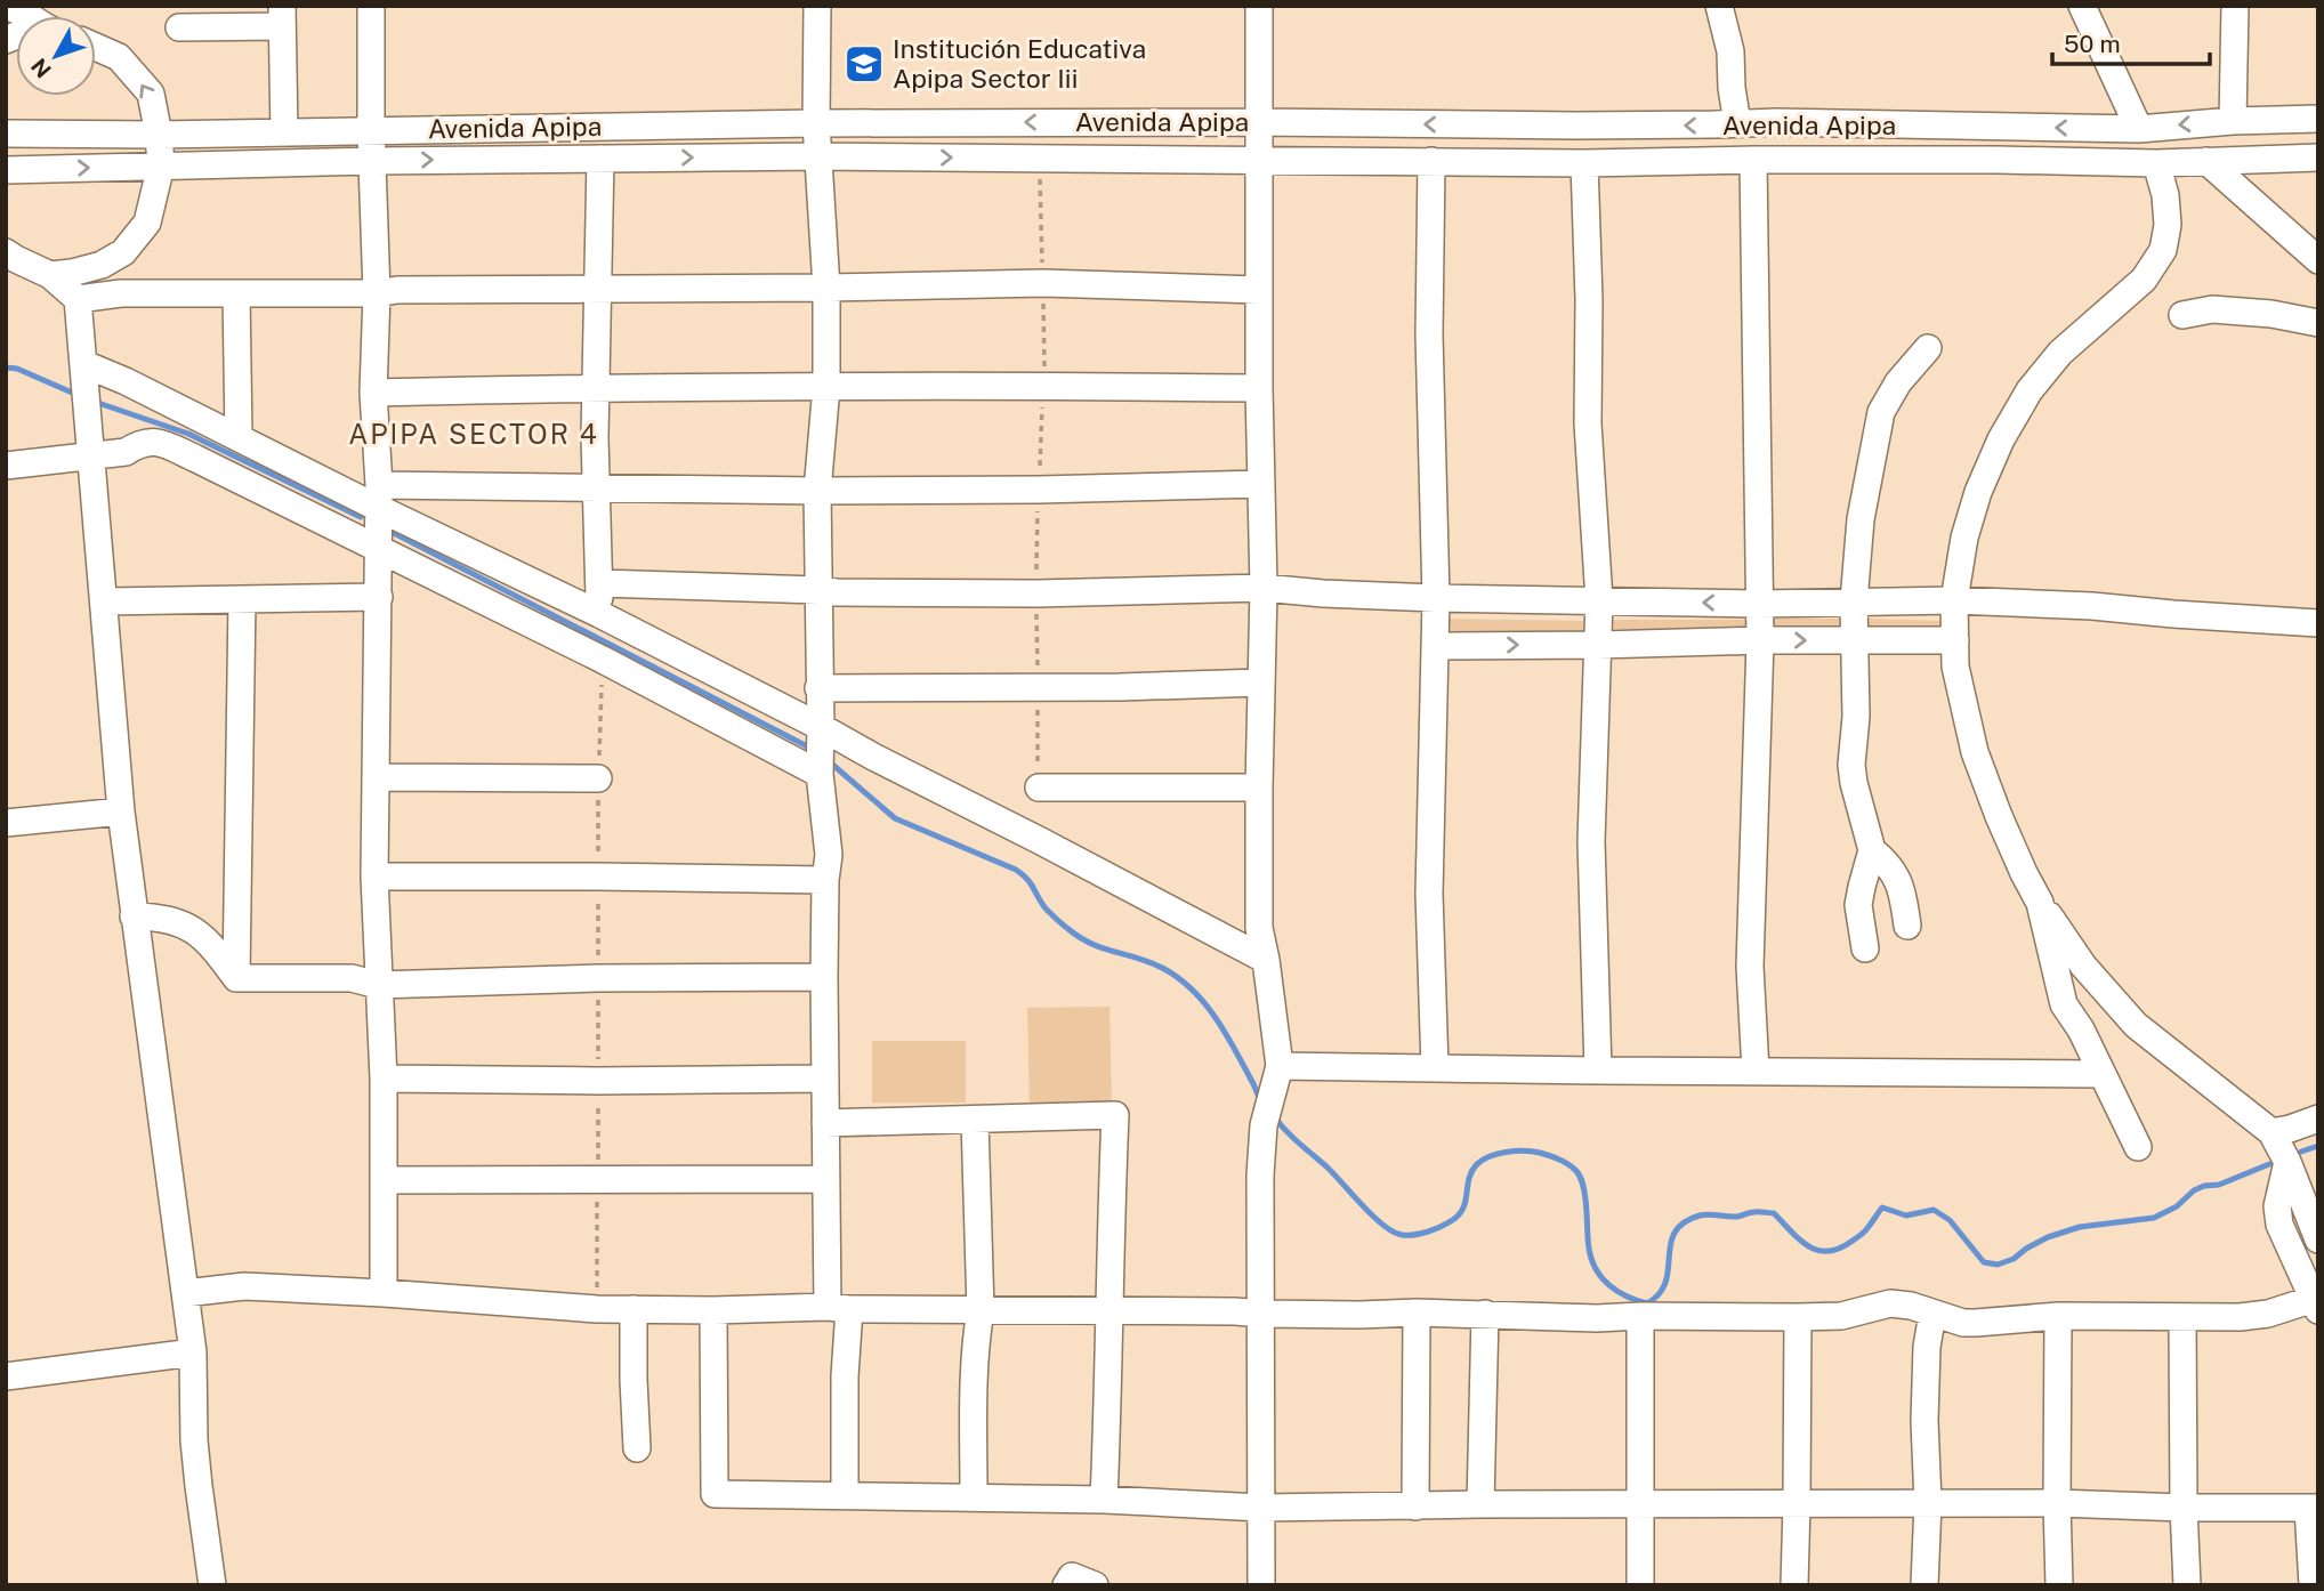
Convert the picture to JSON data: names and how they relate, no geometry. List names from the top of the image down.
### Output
{
  "streets": {
    "street": ["Avenida Apipa"]
  },
  "districts": ["APIPA SECTOR 4"],
  "places": {
    "school or university": ["Institución Educativa Apipa Sector Iii"]
  },
  "scale_bar": "50 m",
  "north": "bottom left"
}
